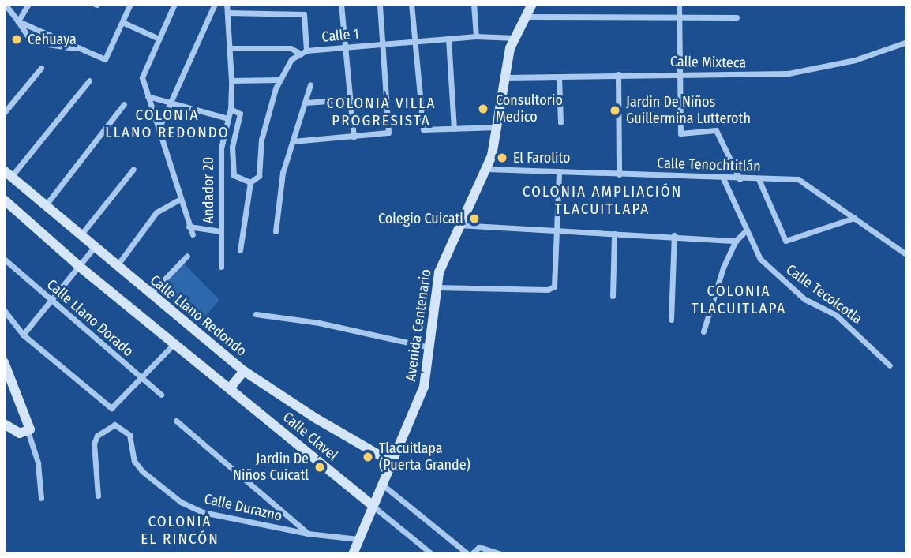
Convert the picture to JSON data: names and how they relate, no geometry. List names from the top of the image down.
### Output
{
  "streets": {
    "street": [
      "Calle 1",
      "Calle Mixteca",
      "Calle Tenochtitlán",
      "Andador 20",
      "Calle Tecolcotla",
      "Calle Llano Redondo",
      "Calle Llano Dorado",
      "Avenida Centenario",
      "Calle Clavel",
      "Calle Durazno"
    ]
  },
  "crossings": [
    ["Calle 1", "Andador 20"],
    ["Calle 1", "Avenida Centenario"],
    ["Calle Mixteca", "Avenida Centenario"],
    ["Calle Tenochtitlán", "Calle Tecolcotla"],
    ["Calle Tenochtitlán", "Avenida Centenario"],
    ["Calle Llano Redondo", "Avenida Centenario"],
    ["Avenida Centenario", "Calle Clavel"],
    ["Avenida Centenario", "Calle Durazno"]
  ],
  "districts": [
    "COLONIA VILLA PROGRESISTA",
    "COLONIA LLANO REDONDO",
    "COLONIA AMPLIACIÓN TLACUITLAPA",
    "COLONIA TLACUITLAPA",
    "COLONIA EL RINCÓN"
  ],
  "places": [
    "Cehuaya",
    "Consultorio Medico",
    "Jardin De Niños Guillermina Lutteroth",
    "El Farolito",
    "Colegio Cuicatl",
    "Tlacuitlapa (Puerta Grande)",
    "Jardin De Niños Cuicatl"
  ]
}
